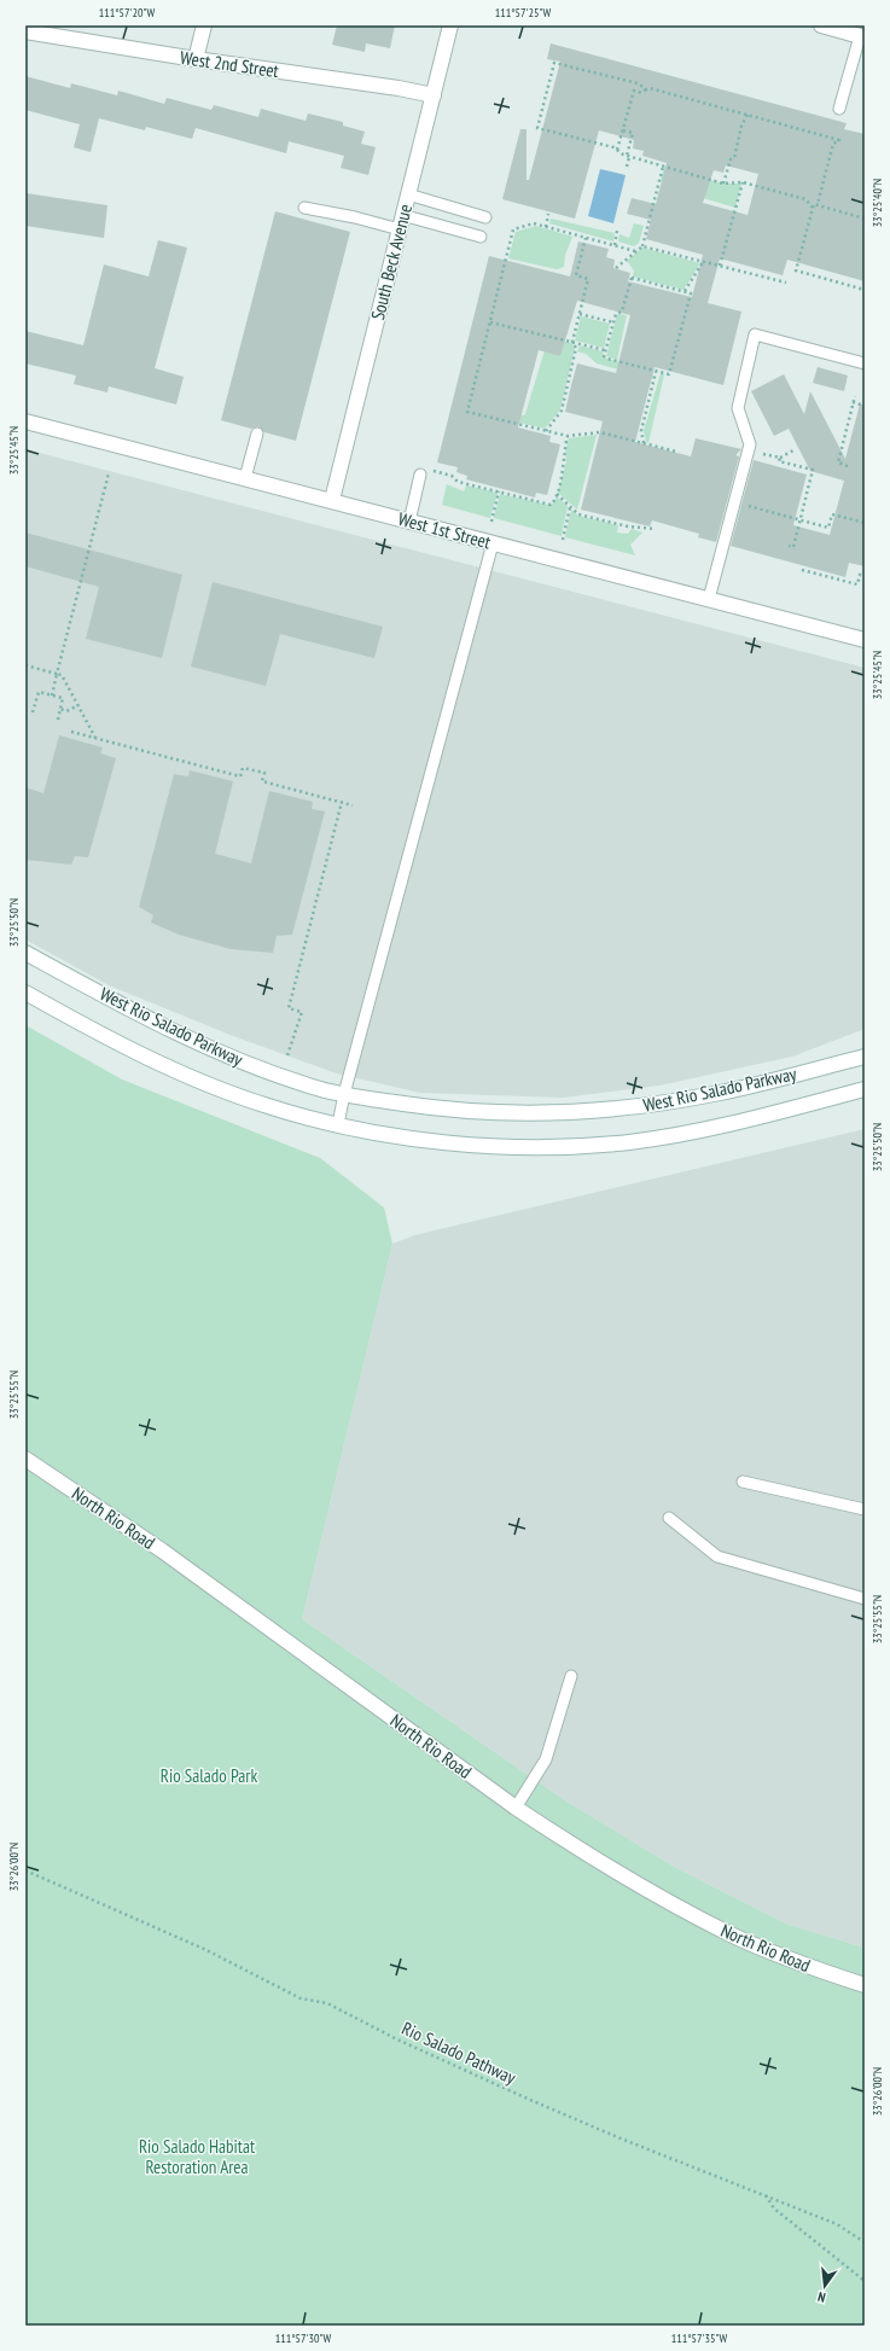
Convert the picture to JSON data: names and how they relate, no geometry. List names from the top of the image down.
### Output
{
  "streets": {
    "street": [
      "West 2nd Street",
      "South Beck Avenue",
      "West 1st Street",
      "West Rio Salado Parkway",
      "North Rio Road"
    ],
    "path": ["Rio Salado Pathway"]
  },
  "crossings": [
    ["West 2nd Street", "South Beck Avenue"],
    ["South Beck Avenue", "West 1st Street"]
  ],
  "parks": ["Rio Salado Park", "Rio Salado Habitat Restoration Area"],
  "north": "bottom",
  "coordinates": [
    "111°57'20\"W",
    "111°57'25\"W",
    "33°25'40\"N",
    "33°25'45\"N",
    "33°25'50\"N",
    "33°25'55\"N",
    "33°26'00\"N",
    "111°57'30\"W",
    "111°57'35\"W"
  ]
}
